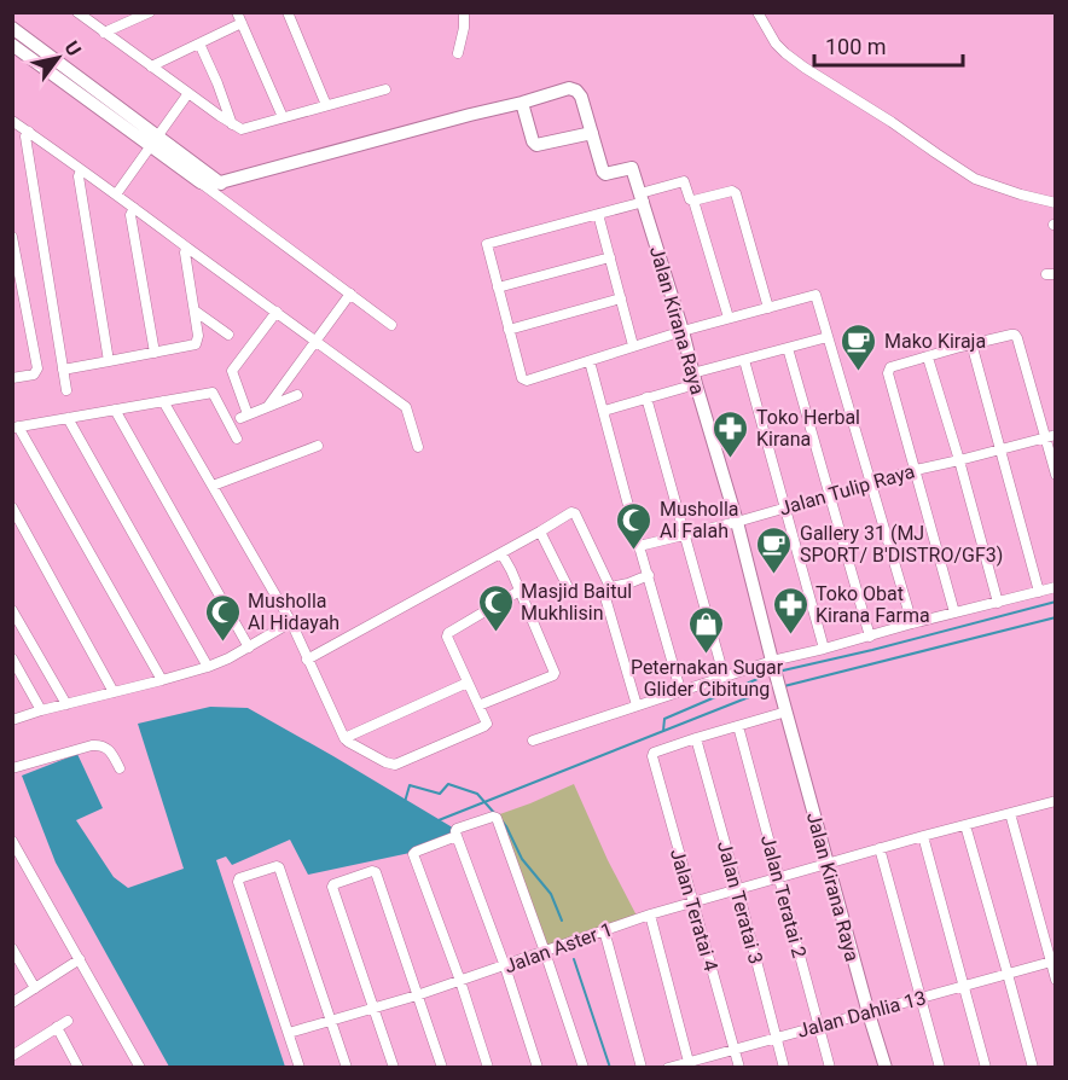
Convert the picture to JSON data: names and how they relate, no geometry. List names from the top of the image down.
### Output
{
  "streets": {
    "street": [
      "Jalan Kirana Raya",
      "Jalan Tulip Raya",
      "Jalan Teratai 2",
      "Jalan Teratai 3",
      "Jalan Teratai 4",
      "Jalan Aster 1",
      "Jalan Dahlia 13"
    ]
  },
  "crossings": [
    ["Jalan Kirana Raya", "Jalan Tulip Raya"],
    ["Jalan Kirana Raya", "Jalan Aster 1"],
    ["Jalan Kirana Raya", "Jalan Dahlia 13"],
    ["Jalan Teratai 2", "Jalan Aster 1"],
    ["Jalan Teratai 2", "Jalan Dahlia 13"],
    ["Jalan Teratai 3", "Jalan Teratai 4"],
    ["Jalan Teratai 3", "Jalan Aster 1"],
    ["Jalan Teratai 3", "Jalan Dahlia 13"],
    ["Jalan Teratai 4", "Jalan Aster 1"],
    ["Jalan Teratai 4", "Jalan Dahlia 13"]
  ],
  "places": {
    "cafe": ["Mako Kiraja", "Gallery 31 (MJ SPORT/ B'DISTRO/GF3)"],
    "pharmacy": ["Toko Herbal Kirana", "Toko Obat Kirana Farma"],
    "mosque": ["Musholla Al Falah", "Masjid Baitul Mukhlisin", "Musholla Al Hidayah"],
    "shop": ["Peternakan Sugar Glider Cibitung"]
  },
  "scale_bar": "100 m",
  "north": "top right"
}
